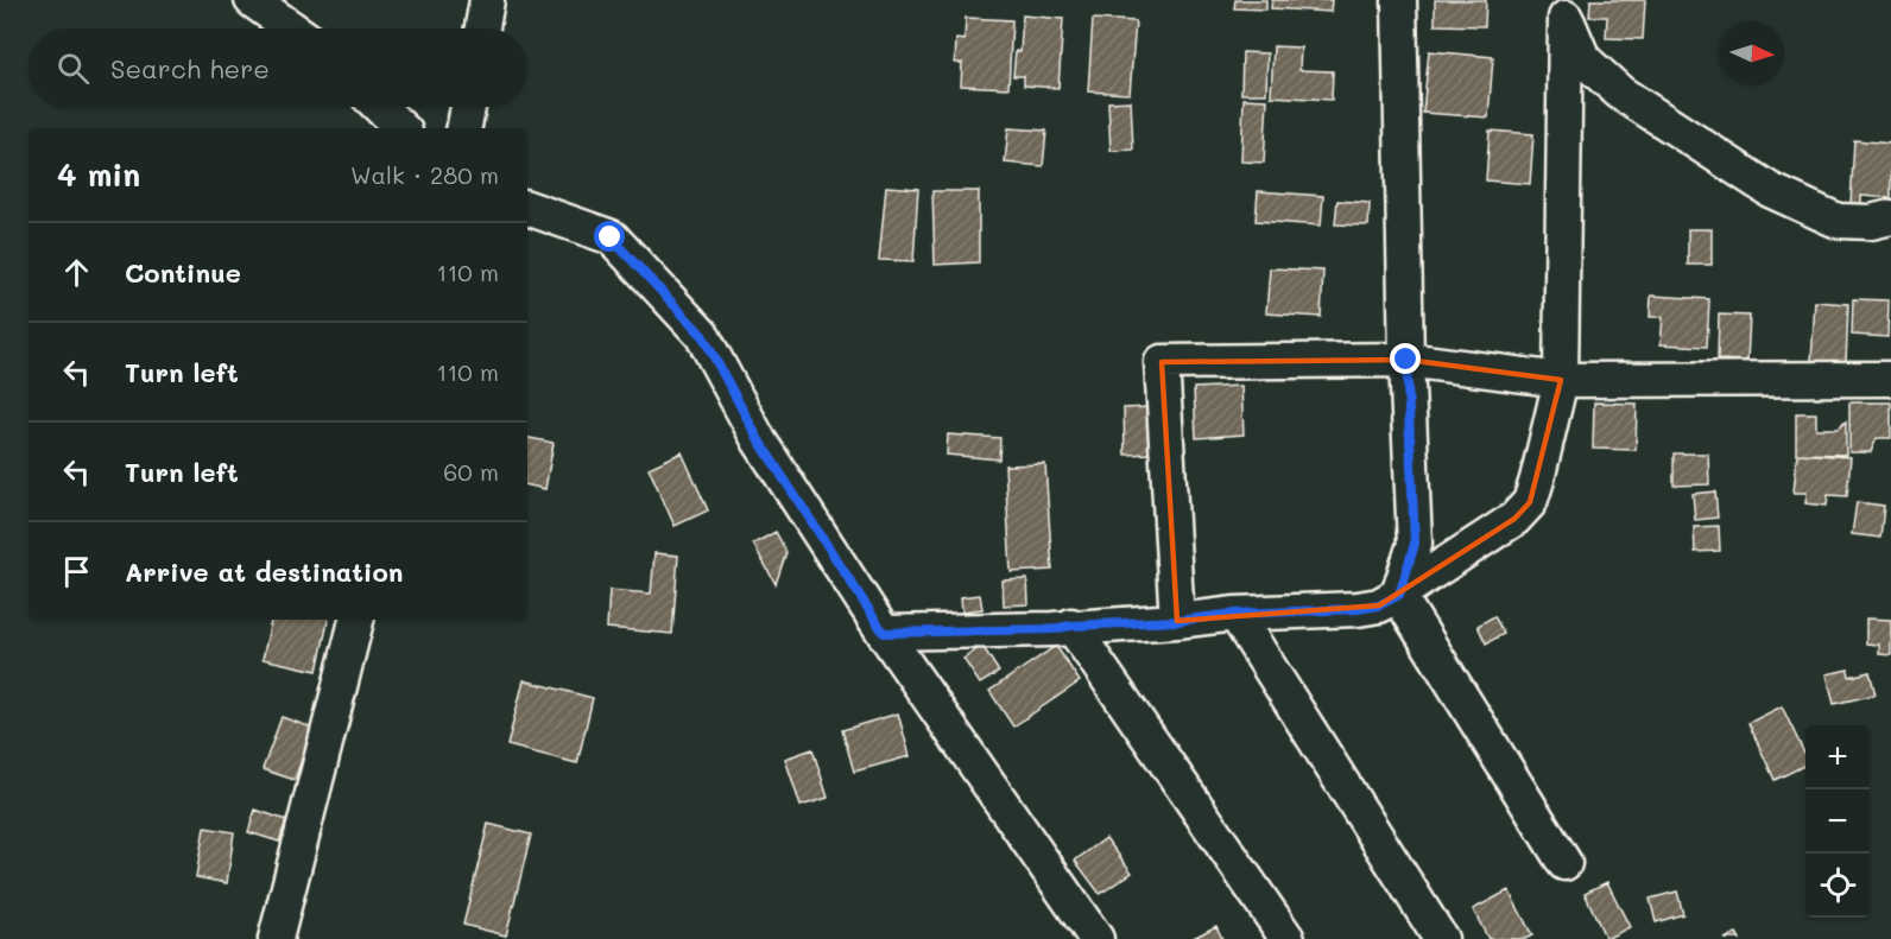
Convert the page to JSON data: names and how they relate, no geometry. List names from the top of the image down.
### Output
{
  "north": "right",
  "page": {
    "search": "Search here",
    "heading": ["4 min", "Walk · 280 m"],
    "list": [
      ["Continue", "110 m"],
      ["Turn left", "110 m"],
      ["Turn left", "60 m"],
      "Arrive at destination"
    ],
    "map_buttons": ["+", "−"]
  }
}
